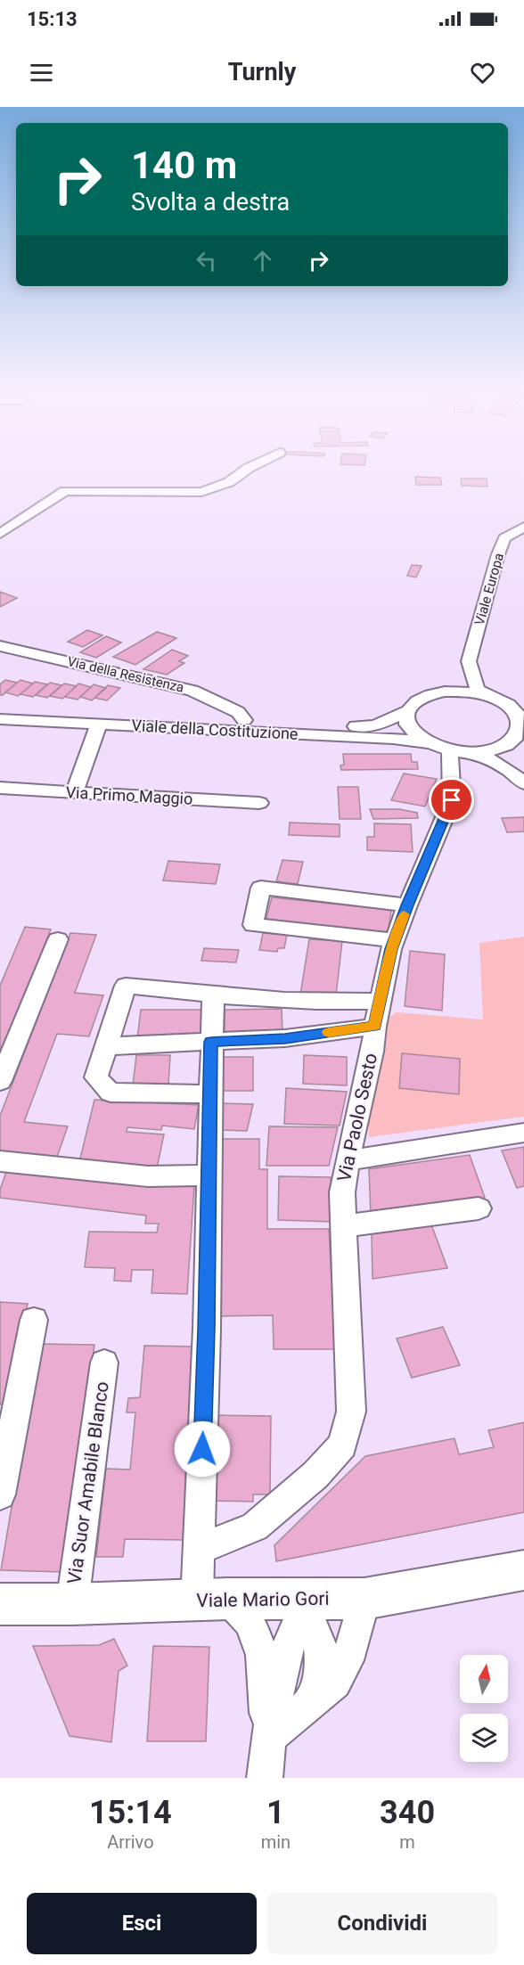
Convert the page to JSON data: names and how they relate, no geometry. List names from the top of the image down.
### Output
{
  "streets": {
    "main road": ["Viale Mario Gori"],
    "street": [
      "Viale Europa",
      "Via della Resistenza",
      "Viale della Costituzione",
      "Via Primo Maggio",
      "Via Paolo Sesto",
      "Via Suor Amabile Blanco"
    ]
  },
  "crossings": [
    ["Via della Resistenza", "Viale della Costituzione"],
    ["Viale della Costituzione", "Via Paolo Sesto"],
    ["Via Suor Amabile Blanco", "Viale Mario Gori"]
  ],
  "north": "top",
  "page": {
    "status": "15:13",
    "header": "Turnly",
    "turn": ["140 m", "Svolta a destra"],
    "eta": [
      "15:14",
      "Arrivo",
      "1",
      "min",
      "340",
      "m"
    ],
    "buttons": ["Esci", "Condividi"]
  }
}
